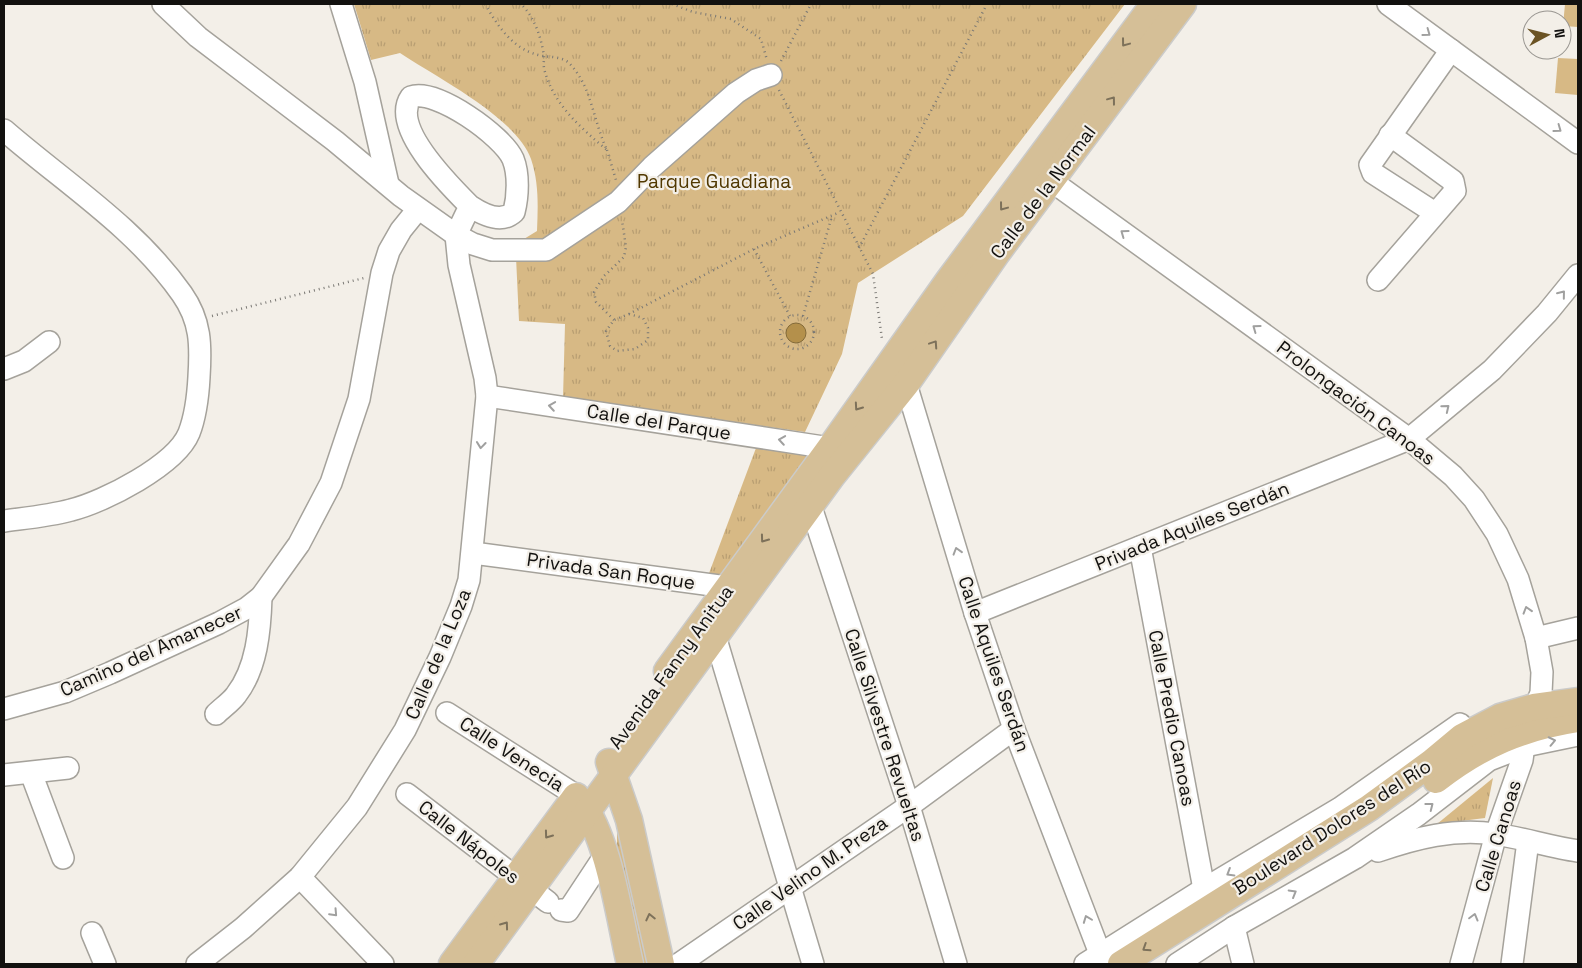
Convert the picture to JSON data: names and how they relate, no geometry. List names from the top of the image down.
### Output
{
  "streets": {
    "main road": ["Calle de la Normal", "Avenida Fanny Anitua", "Boulevard Dolores del Río"],
    "street": [
      "Prolongación Canoas",
      "Calle del Parque",
      "Privada Aquiles Serdán",
      "Privada San Roque",
      "Camino del Amanecer",
      "Calle de la Loza",
      "Calle Aquiles Serdán",
      "Calle Predio Canoas",
      "Calle Silvestre Revueltas",
      "Calle Venecia",
      "Calle Canoas",
      "Calle Nápoles",
      "Calle Velino M. Preza"
    ]
  },
  "crossings": [
    ["Calle de la Normal", "Prolongación Canoas"],
    ["Calle de la Normal", "Calle Aquiles Serdán"],
    ["Calle de la Normal", "Avenida Fanny Anitua"],
    ["Prolongación Canoas", "Privada Aquiles Serdán"],
    ["Prolongación Canoas", "Boulevard Dolores del Río"],
    ["Prolongación Canoas", "Calle Canoas"],
    ["Calle del Parque", "Calle de la Loza"],
    ["Calle del Parque", "Avenida Fanny Anitua"],
    ["Privada Aquiles Serdán", "Calle Aquiles Serdán"],
    ["Privada Aquiles Serdán", "Calle Predio Canoas"],
    ["Privada San Roque", "Calle de la Loza"],
    ["Privada San Roque", "Avenida Fanny Anitua"],
    ["Calle Aquiles Serdán", "Avenida Fanny Anitua"],
    ["Calle Aquiles Serdán", "Boulevard Dolores del Río"],
    ["Calle Aquiles Serdán", "Calle Velino M. Preza"],
    ["Avenida Fanny Anitua", "Calle Silvestre Revueltas"],
    ["Avenida Fanny Anitua", "Calle Venecia"],
    ["Avenida Fanny Anitua", "Calle Nápoles"],
    ["Calle Silvestre Revueltas", "Calle Velino M. Preza"],
    ["Boulevard Dolores del Río", "Calle Canoas"]
  ],
  "one_way": ["Prolongación Canoas", "Calle del Parque", "Calle Aquiles Serdán"],
  "parks": ["Parque Guadiana"],
  "north": "right"
}
